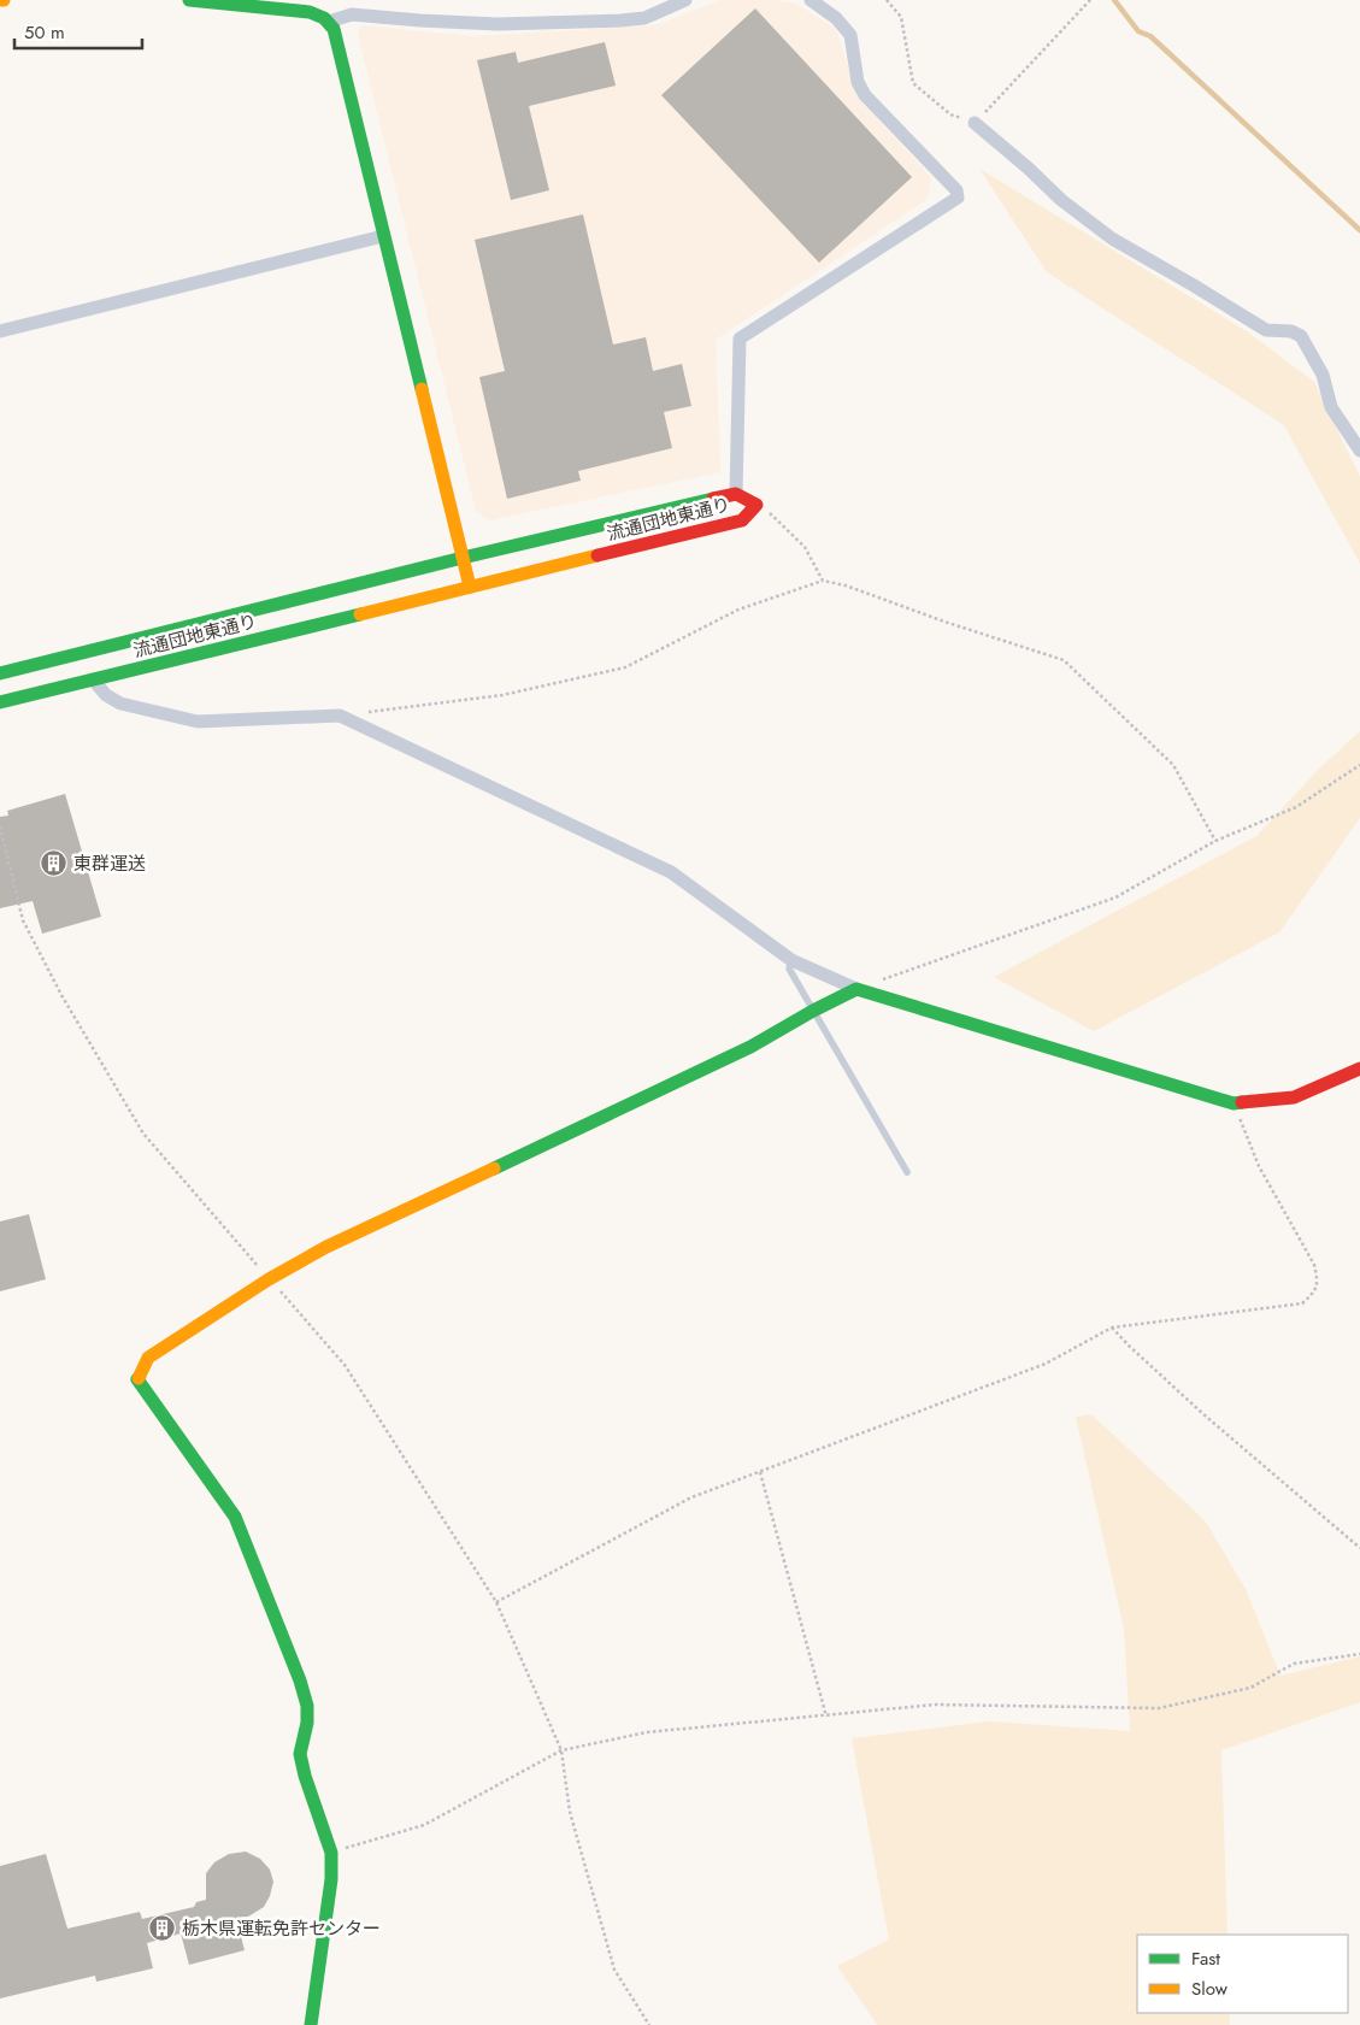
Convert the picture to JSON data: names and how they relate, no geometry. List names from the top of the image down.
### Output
{
  "streets": {
    "street": ["流通団地東通り"]
  },
  "places": {
    "building": ["東群運送", "栃木県運転免許センター"]
  },
  "legend": ["Fast", "Slow"],
  "scale_bar": "50 m"
}
